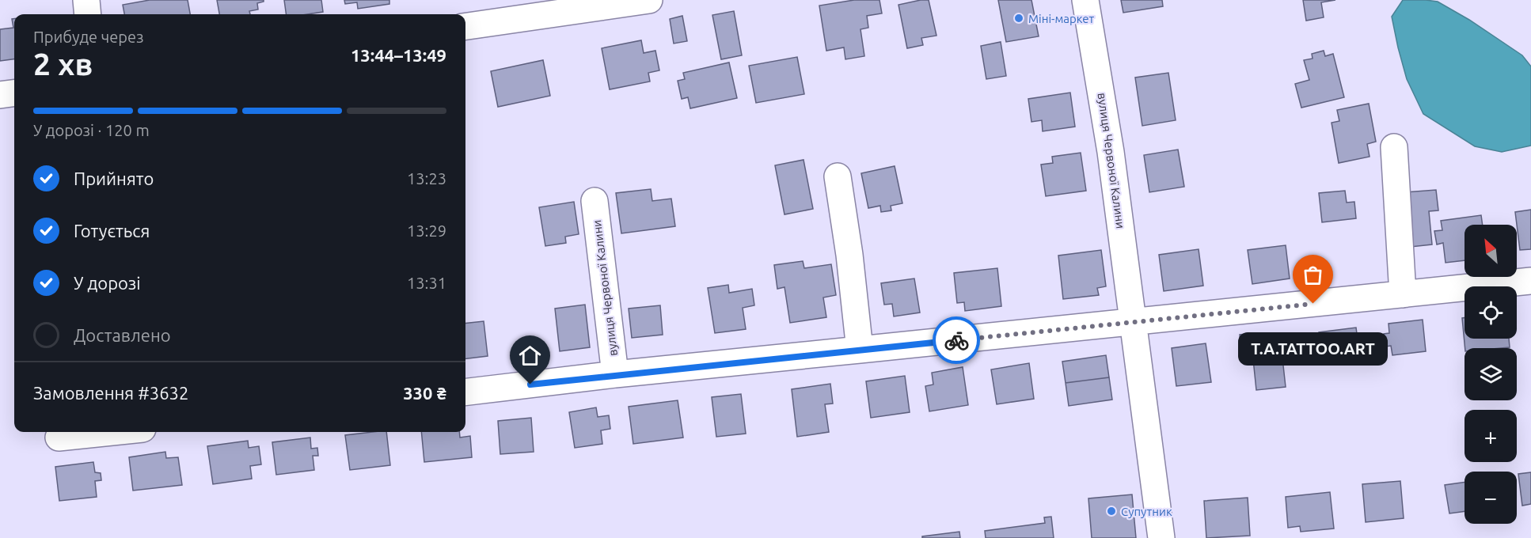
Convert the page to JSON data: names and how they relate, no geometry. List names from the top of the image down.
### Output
{
  "streets": {
    "street": ["вулиця Червоної Калини"]
  },
  "places": ["Міні-маркет", "T.A.TATTOO.ART", "Супутник"],
  "north": "top left",
  "page": {
    "heading": ["2 хв", "Прибуде через", "13:44–13:49"],
    "panel": ["Замовлення #3632", "330 ₴"],
    "bar": "У дорозі · 120 m",
    "list": [
      ["Прийнято", "13:23"],
      ["Готується", "13:29"],
      ["У дорозі", "13:31"],
      "Доставлено"
    ],
    "map_buttons": ["+", "−"],
    "bubble": "T.A.TATTOO.ART"
  }
}
